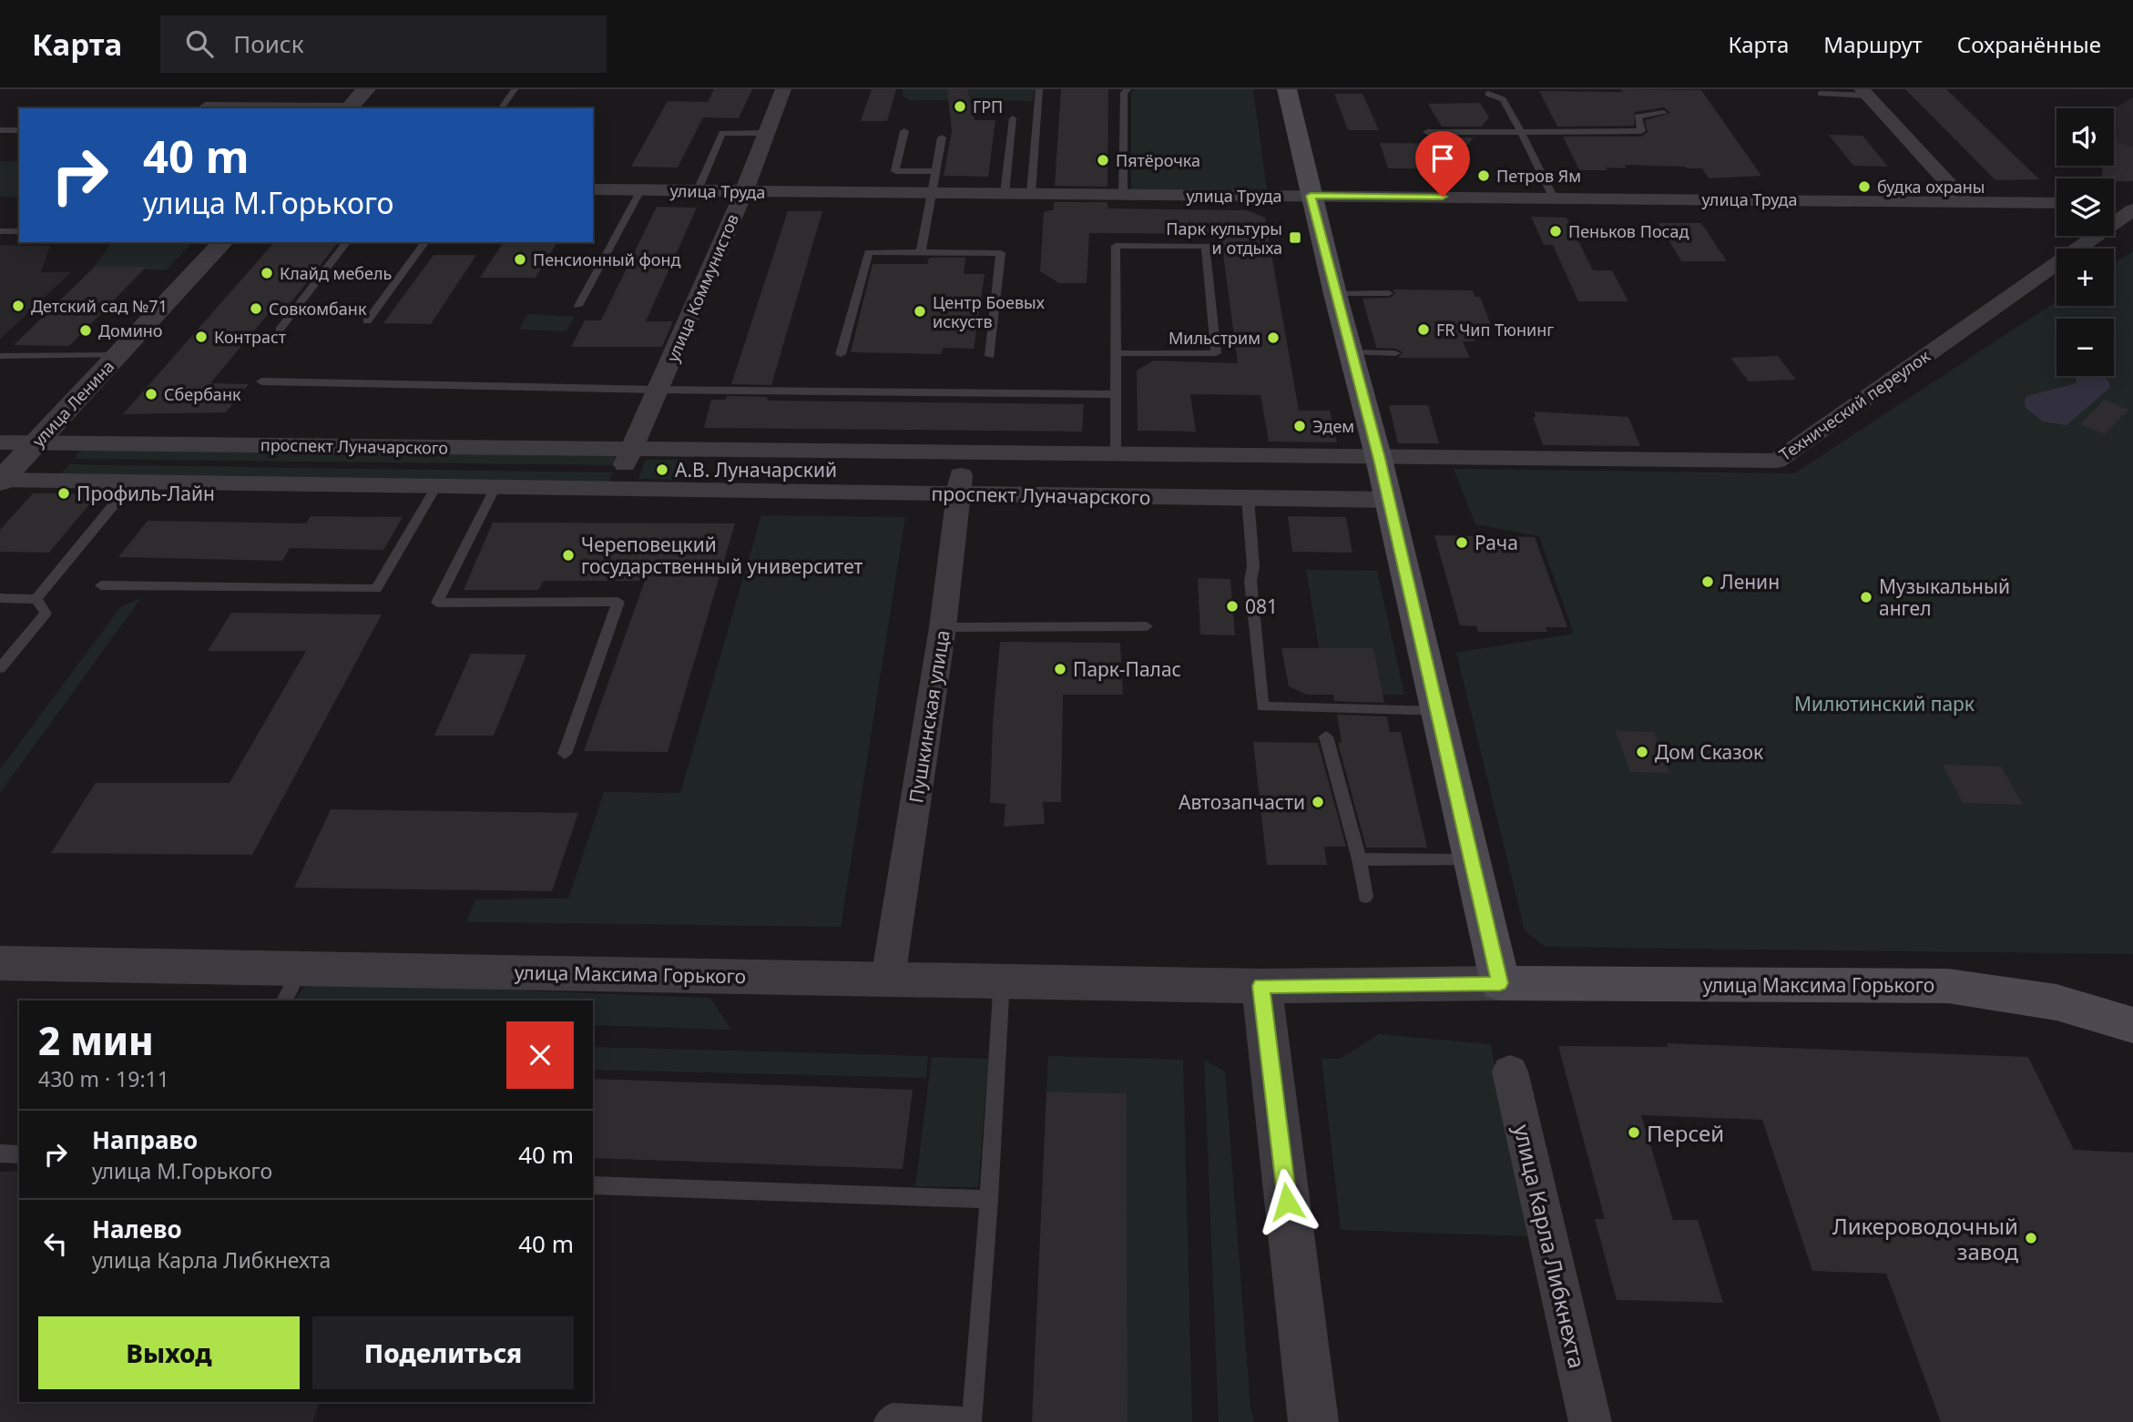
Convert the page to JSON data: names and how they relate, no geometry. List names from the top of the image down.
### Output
{
  "streets": {
    "main road": ["улица Максима Горького"],
    "street": [
      "улица Труда",
      "улица Коммунистов",
      "улица Ленина",
      "Технический переулок",
      "проспект Луначарского",
      "Пушкинская улица",
      "улица Карла Либкнехта"
    ]
  },
  "crossings": [
    ["улица Труда", "улица Коммунистов"],
    ["улица Коммунистов", "проспект Луначарского"],
    ["улица Ленина", "проспект Луначарского"],
    ["Технический переулок", "проспект Луначарского"],
    ["проспект Луначарского", "Пушкинская улица"],
    ["Пушкинская улица", "улица Максима Горького"]
  ],
  "parks": ["Милютинский парк"],
  "places": {
    "other": [
      "ГРП",
      "Пятёрочка",
      "Петров Ям",
      "будка охраны",
      "Пеньков Посад",
      "Пенсионный фонд",
      "Клайд мебель",
      "Детский сад №71",
      "Совкомбанк",
      "Центр Боевых искуств",
      "FR Чип Тюнинг",
      "Домино",
      "Контраст",
      "Мильстрим",
      "Сбербанк",
      "Эдем",
      "А.В. Луначарский",
      "Профиль-Лайн",
      "Рача",
      "Череповецкий государственный университет",
      "Ленин",
      "Музыкальный ангел",
      "081",
      "Парк-Палас",
      "Дом Сказок",
      "Автозапчасти",
      "Персей",
      "Ликероводочный завод"
    ],
    "transit": ["Парк культуры и отдыха"]
  },
  "page": {
    "header": "Карта",
    "search": "Поиск",
    "nav": ["Карта", "Маршрут", "Сохранённые"],
    "map_buttons": ["+", "−"],
    "turn": ["40 m", "улица М.Горького"],
    "heading": ["2 мин", "430 m · 19:11"],
    "list": [
      {
        "name": "Направо",
        "note": "улица М.Горького",
        "value": "40 m"
      },
      {
        "name": "Налево",
        "note": "улица Карла Либкнехта",
        "value": "40 m"
      }
    ],
    "buttons": ["Выход", "Поделиться"]
  }
}
